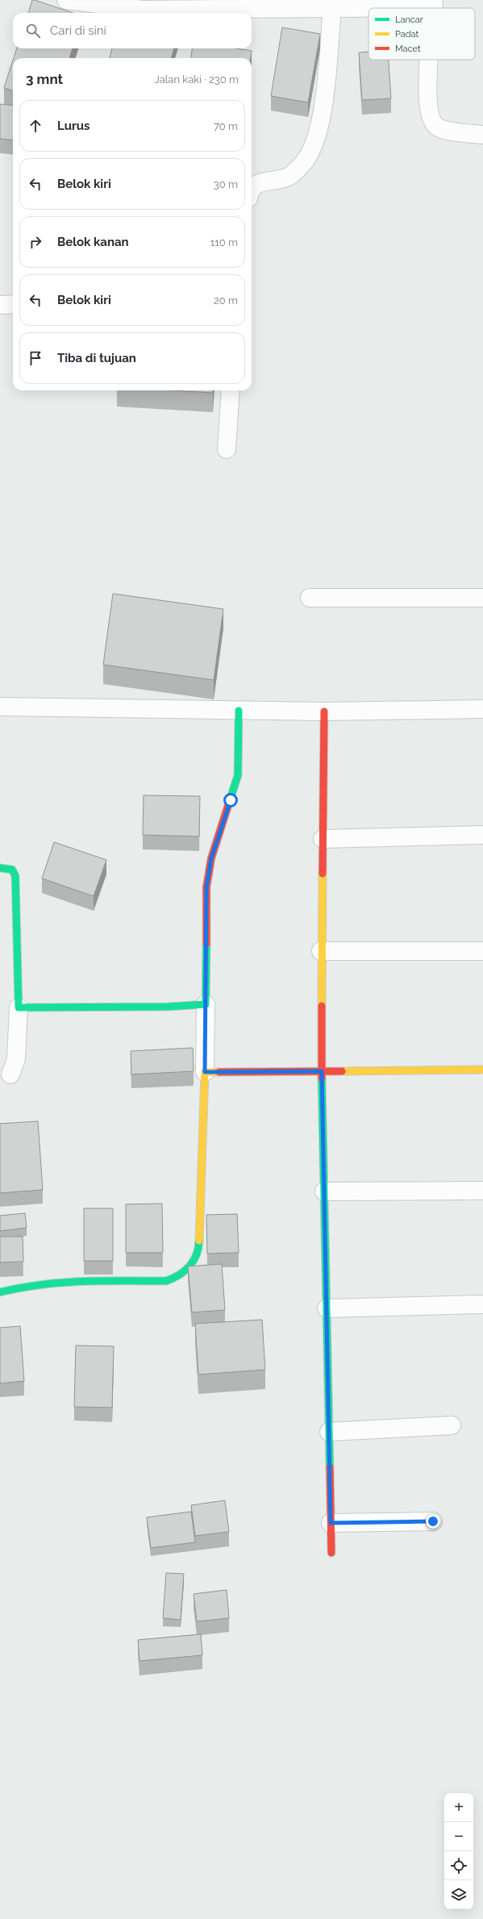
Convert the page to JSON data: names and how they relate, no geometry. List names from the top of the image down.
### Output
{
  "legend": ["Lancar", "Padat", "Macet"],
  "page": {
    "search": "Cari di sini",
    "heading": ["3 mnt", "Jalan kaki · 230 m"],
    "list": [
      ["Lurus", "70 m"],
      ["Belok kiri", "30 m"],
      ["Belok kanan", "110 m"],
      ["Belok kiri", "20 m"],
      "Tiba di tujuan"
    ],
    "map_buttons": ["+", "−"]
  }
}
